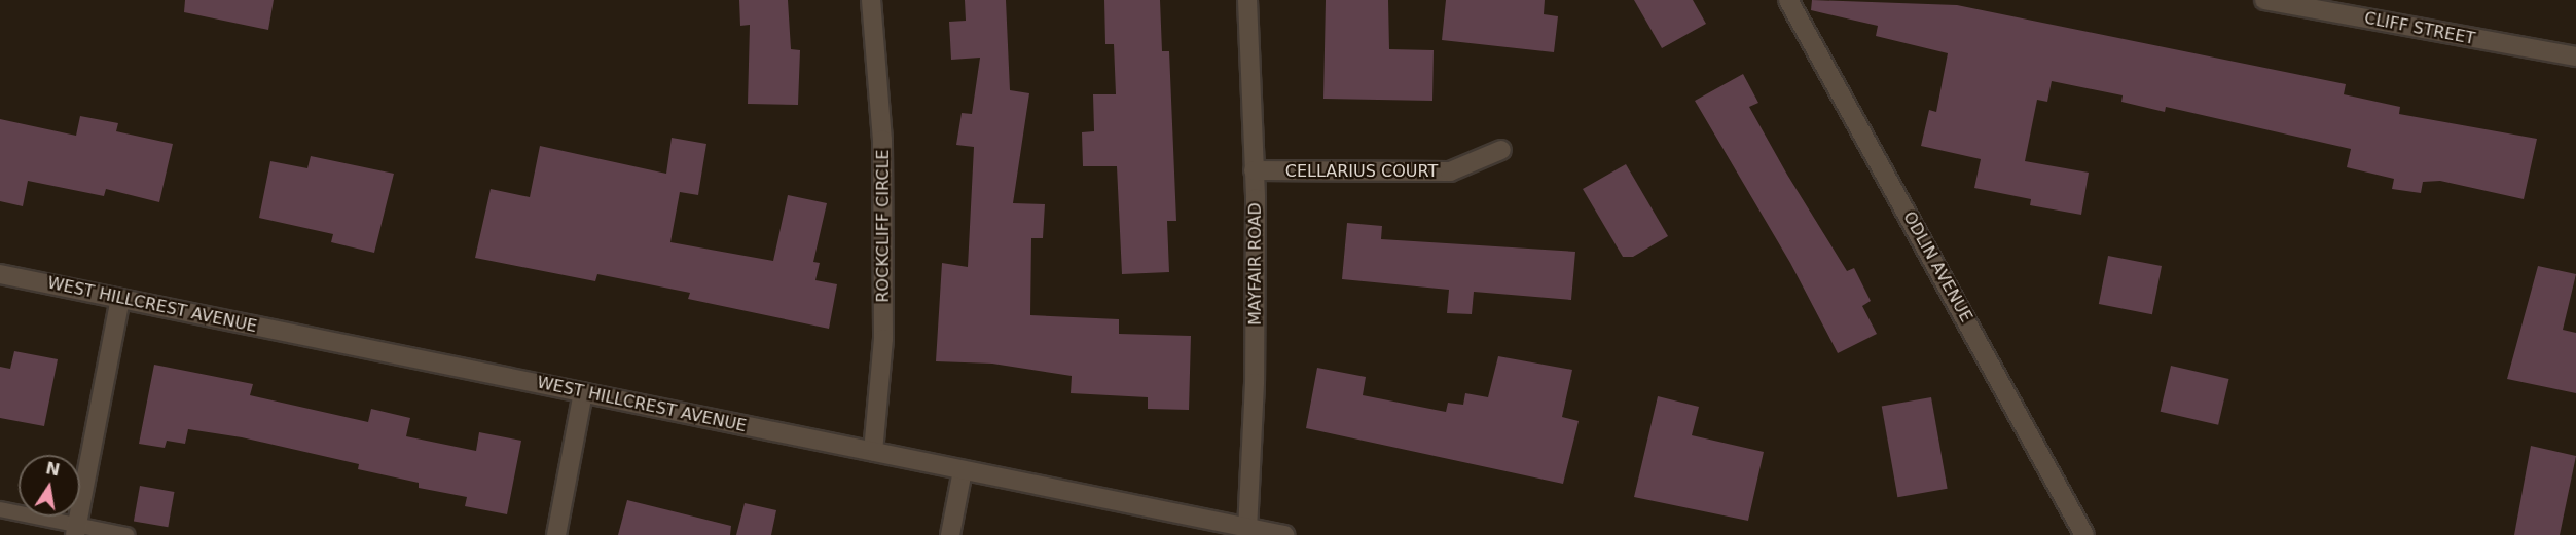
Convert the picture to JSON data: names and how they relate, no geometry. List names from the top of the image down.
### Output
{
  "streets": {
    "street": [
      "CLIFF STREET",
      "CELLARIUS COURT",
      "ROCKCLIFF CIRCLE",
      "MAYFAIR ROAD",
      "ODLIN AVENUE",
      "WEST HILLCREST AVENUE"
    ]
  },
  "crossings": [
    ["CELLARIUS COURT", "MAYFAIR ROAD"],
    ["ROCKCLIFF CIRCLE", "WEST HILLCREST AVENUE"],
    ["MAYFAIR ROAD", "WEST HILLCREST AVENUE"]
  ],
  "north": "top"
}
